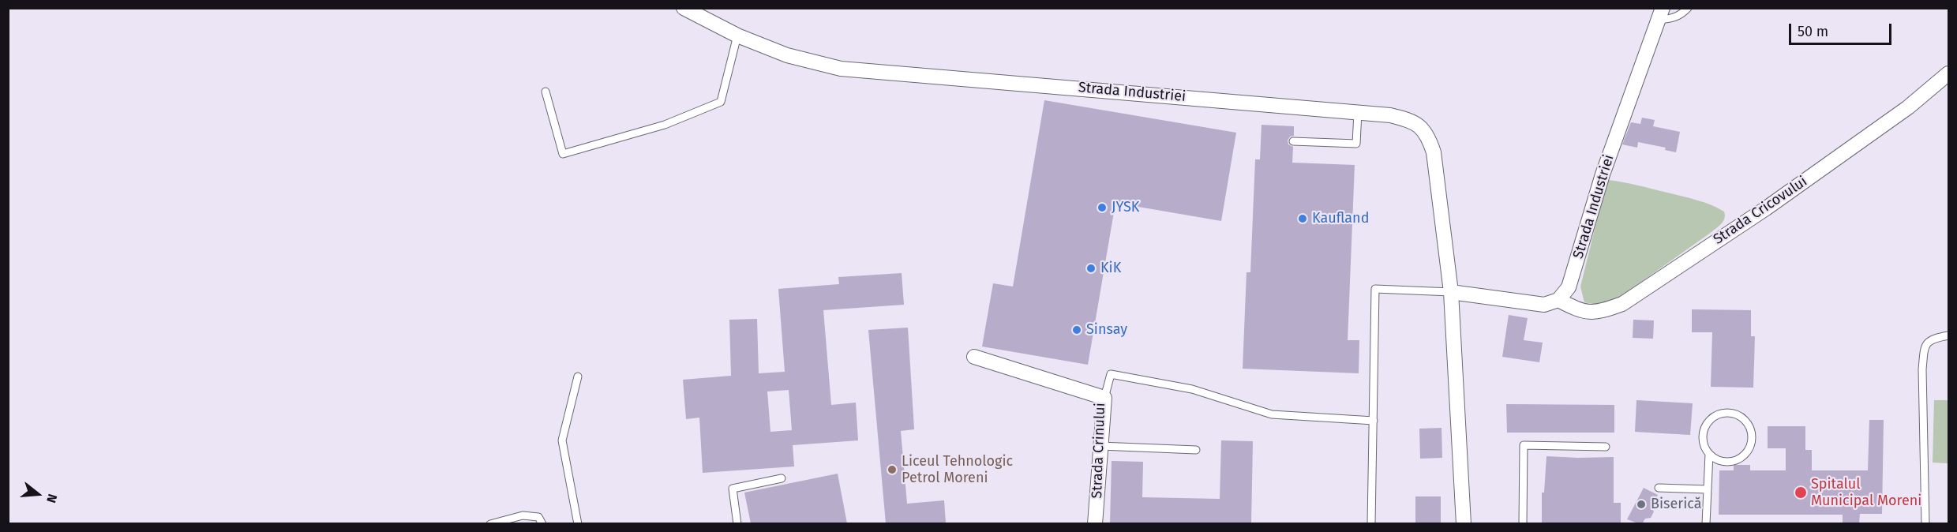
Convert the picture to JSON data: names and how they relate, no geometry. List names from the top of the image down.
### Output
{
  "streets": {
    "street": ["Strada Industriei", "Strada Cricovului", "Strada Crinului"]
  },
  "crossings": [
    ["Strada Industriei", "Strada Cricovului"]
  ],
  "places": [
    "JYSK",
    "Kaufland",
    "KiK",
    "Sinsay",
    "Liceul Tehnologic Petrol Moreni",
    "Spitalul Municipal Moreni",
    "Biserică"
  ],
  "scale_bar": "50 m",
  "north": "right"
}
